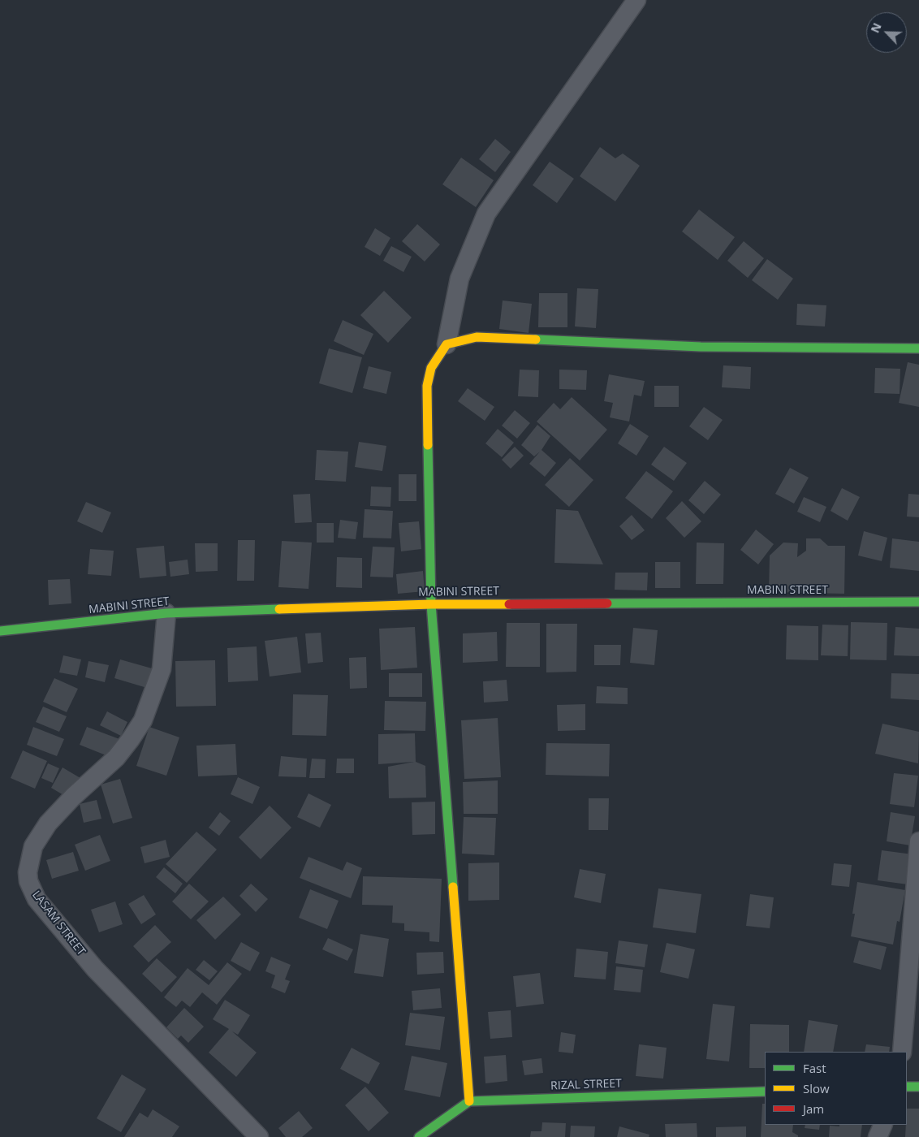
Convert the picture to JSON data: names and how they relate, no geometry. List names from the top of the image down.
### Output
{
  "streets": {
    "street": ["MABINI STREET", "LASAM STREET", "RIZAL STREET"]
  },
  "crossings": [
    ["MABINI STREET", "LASAM STREET"]
  ],
  "legend": ["Fast", "Slow", "Jam"],
  "north": "top left"
}
